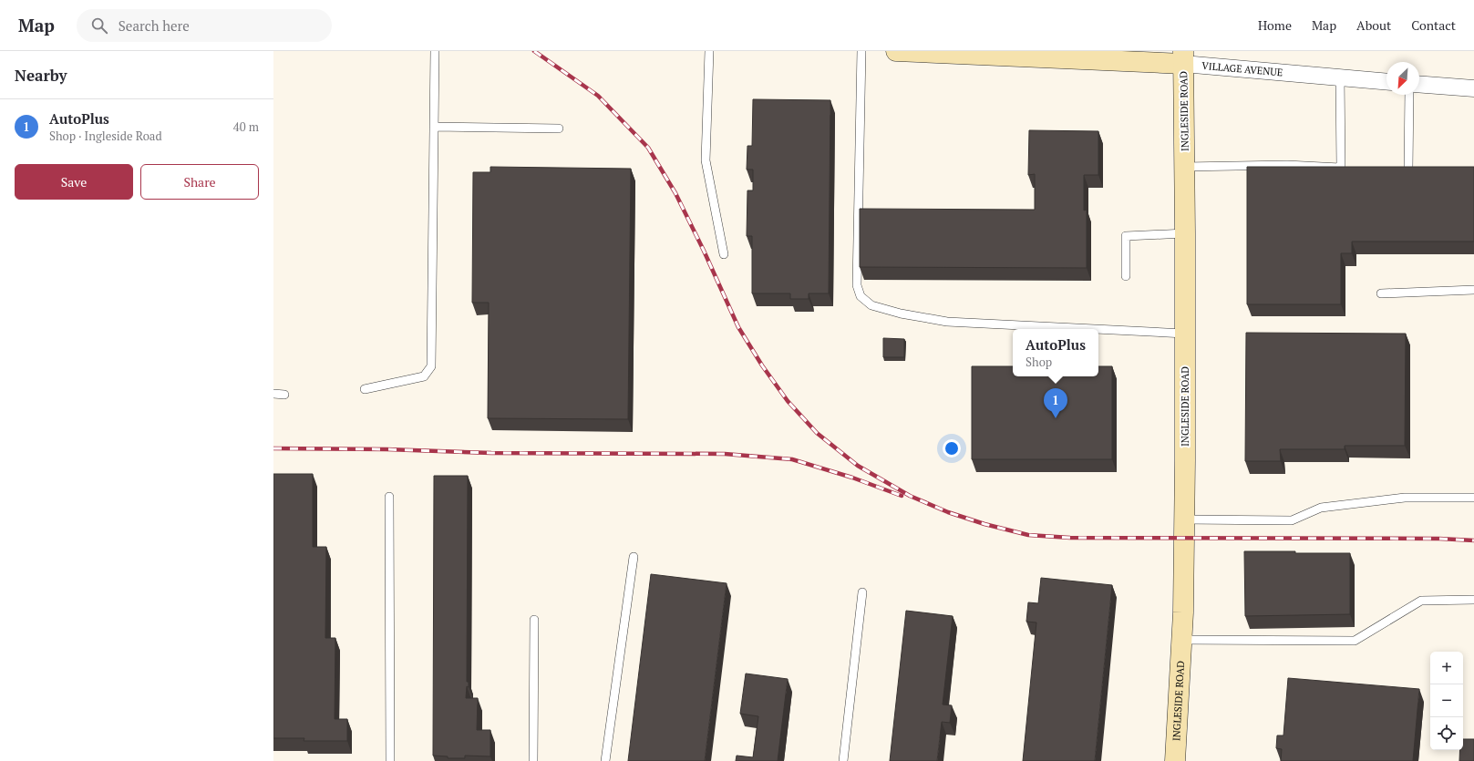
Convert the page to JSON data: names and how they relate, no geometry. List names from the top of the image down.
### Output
{
  "streets": {
    "street": ["VILLAGE AVENUE", "INGLESIDE ROAD"]
  },
  "crossings": [
    ["VILLAGE AVENUE", "INGLESIDE ROAD"]
  ],
  "north": "bottom left",
  "page": {
    "header": "Map",
    "search": "Search here",
    "nav": [
      "Home",
      "Map",
      "About",
      "Contact"
    ],
    "heading": "Nearby",
    "list": [
      {
        "mark": "1",
        "name": "AutoPlus",
        "note": "Shop · Ingleside Road",
        "value": "40 m"
      }
    ],
    "buttons": ["Save", "Share"],
    "popup": ["AutoPlus", "Shop"],
    "pins": "1",
    "map_buttons": ["+", "−"]
  }
}
